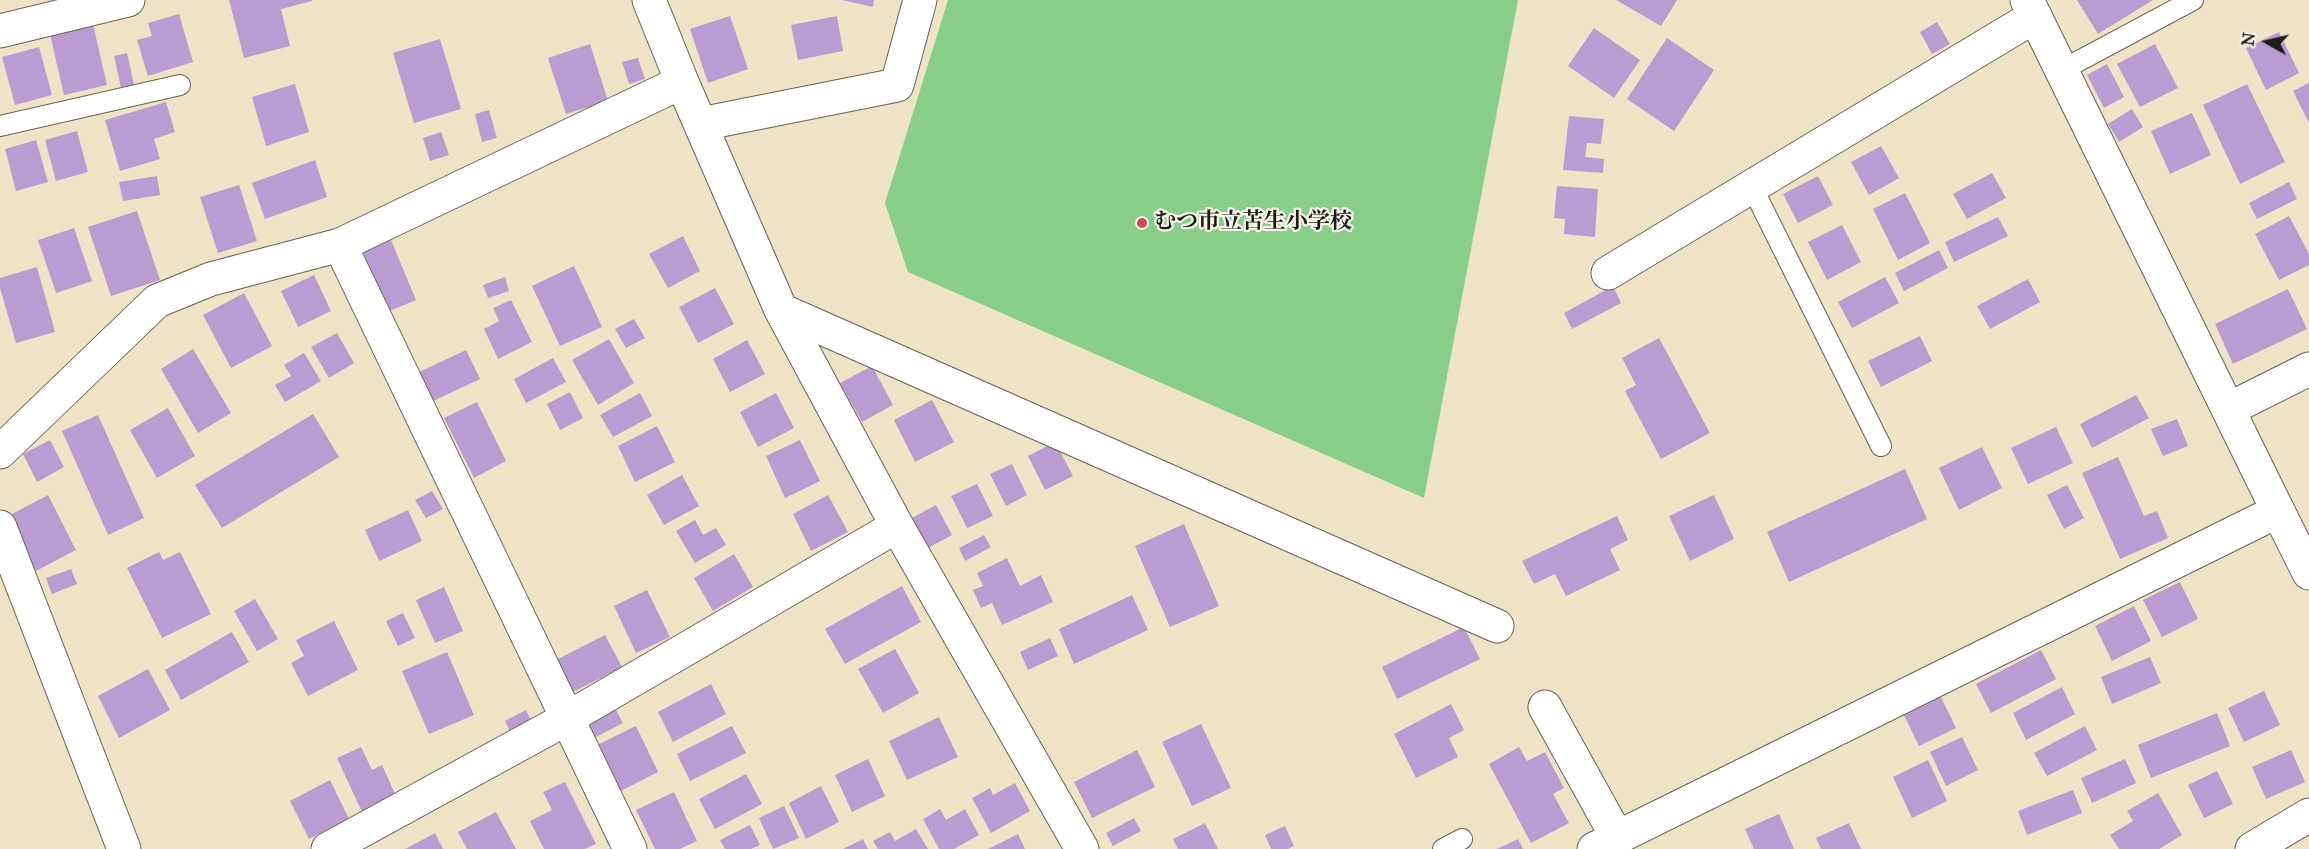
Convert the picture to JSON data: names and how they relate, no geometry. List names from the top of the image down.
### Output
{
  "places": ["むつ市立苫生小学校"],
  "north": "left"
}
